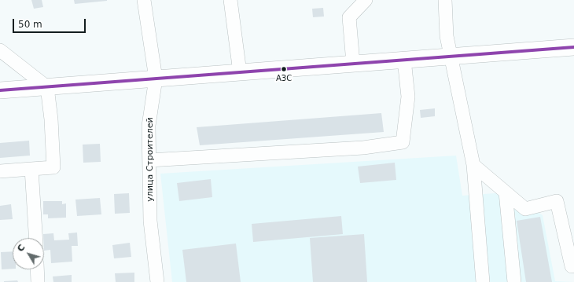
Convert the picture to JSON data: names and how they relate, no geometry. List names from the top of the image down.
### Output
{
  "streets": {
    "street": ["улица Строителей"]
  },
  "places": ["АЗС"],
  "scale_bar": "50 m",
  "north": "top left"
}
